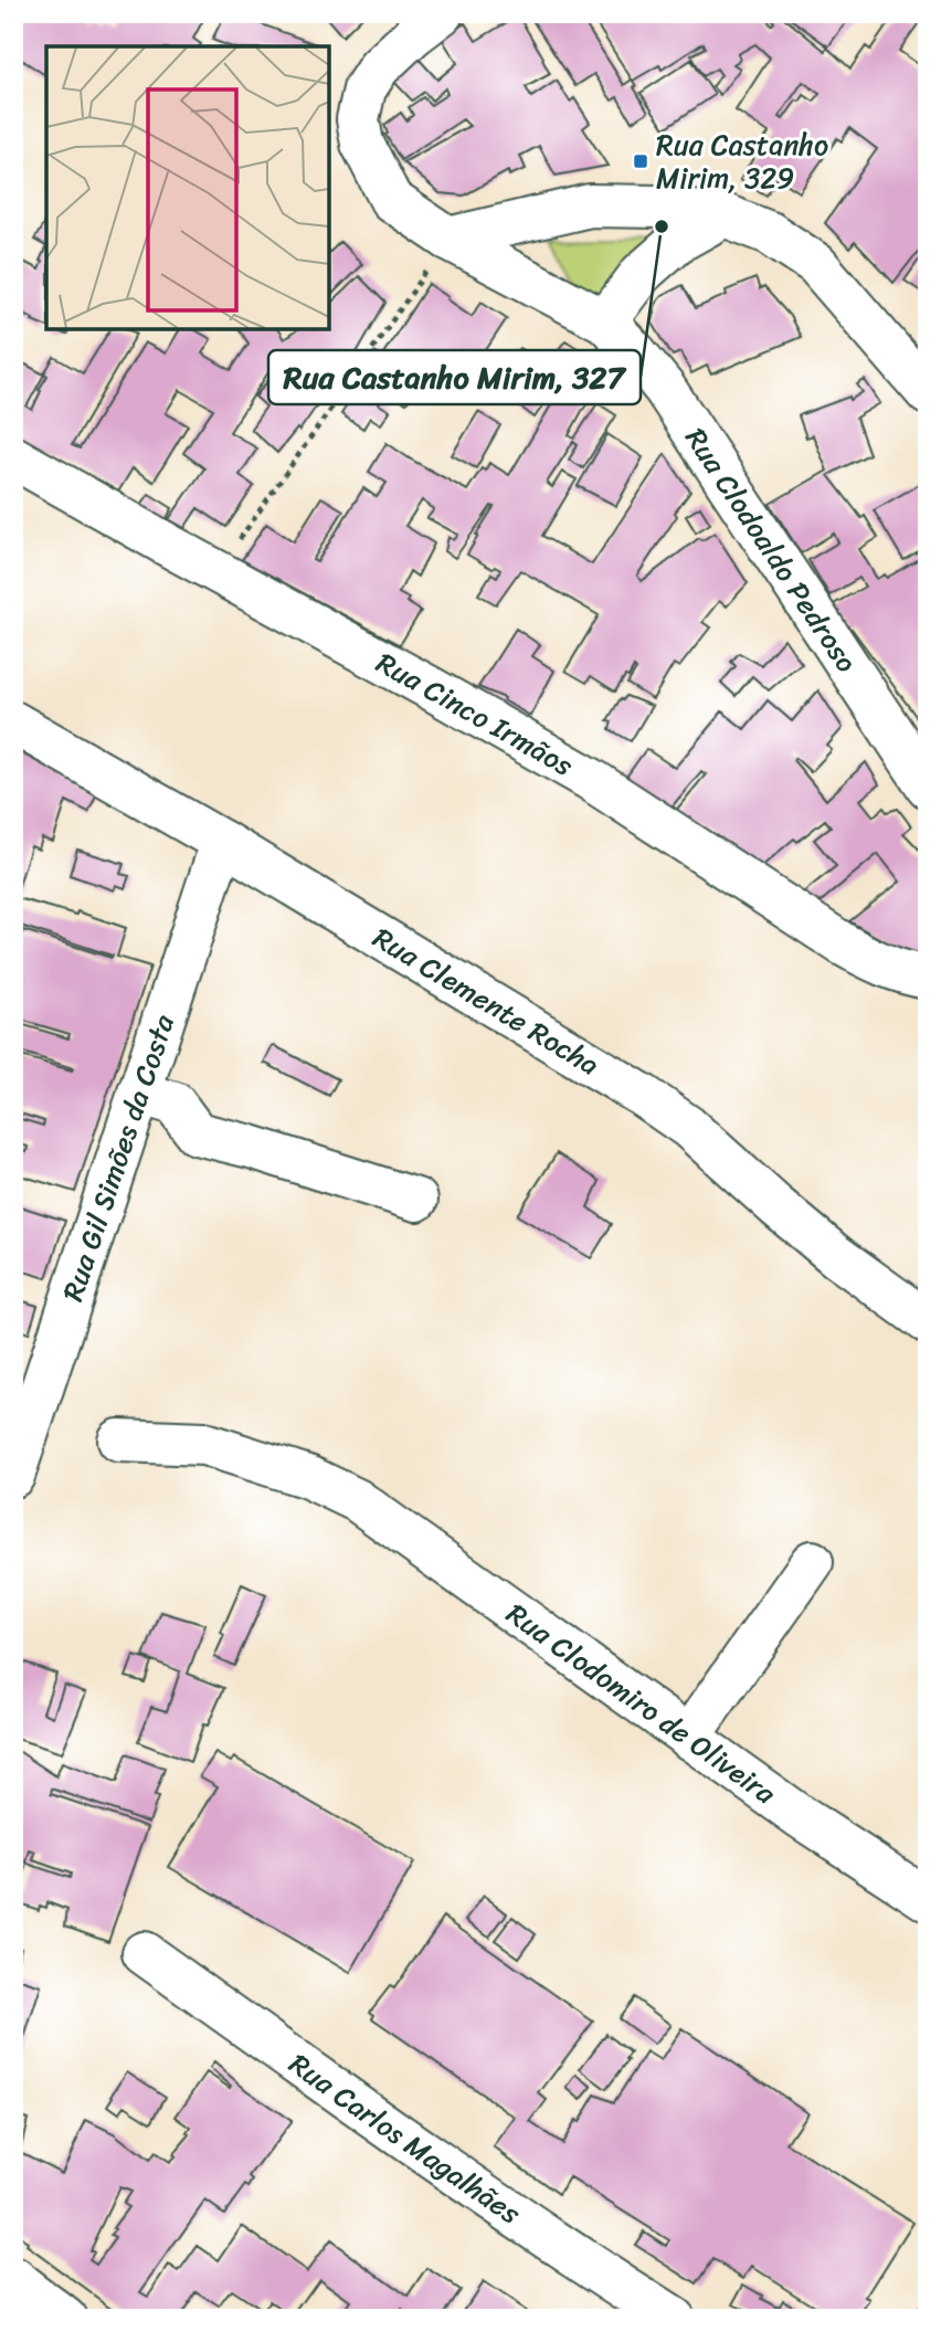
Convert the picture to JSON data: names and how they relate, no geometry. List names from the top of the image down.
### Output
{
  "streets": {
    "street": [
      "Rua Clodoaldo Pedroso",
      "Rua Cinco Irmãos",
      "Rua Clemente Rocha",
      "Rua Gil Simões da Costa",
      "Rua Clodomiro de Oliveira",
      "Rua Carlos Magalhães"
    ]
  },
  "crossings": [
    ["Rua Clemente Rocha", "Rua Gil Simões da Costa"]
  ],
  "places": {
    "transit": ["Rua Castanho Mirim, 329"],
    "other": ["Rua Castanho Mirim, 327"]
  }
}
